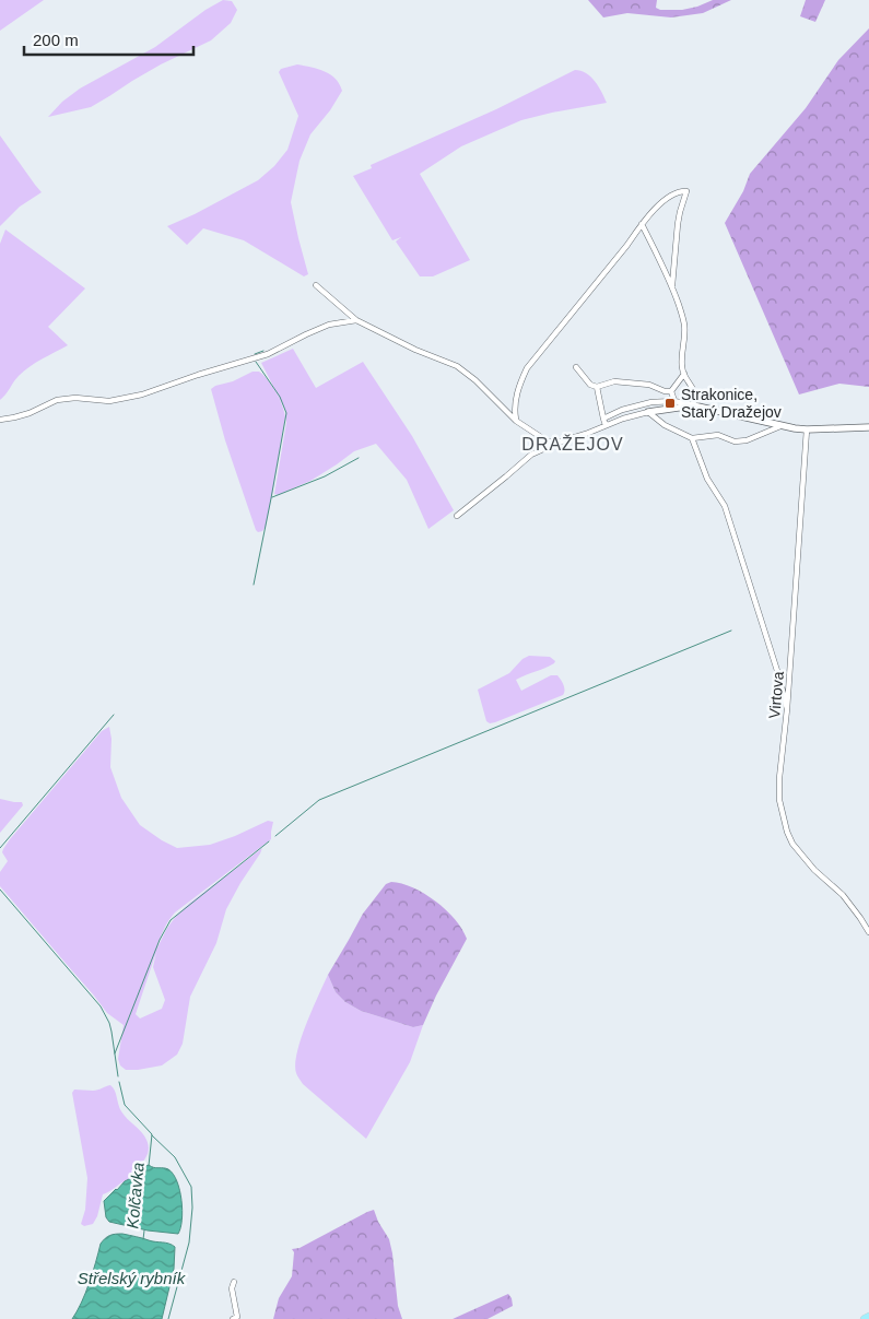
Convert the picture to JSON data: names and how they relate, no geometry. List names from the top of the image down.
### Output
{
  "streets": {
    "street": ["Virtova"]
  },
  "districts": ["DRAŽEJOV"],
  "water": ["Kolčavka", "Střelský rybník"],
  "places": {
    "transit": ["Strakonice, Starý Dražejov"]
  },
  "scale_bar": "200 m"
}
